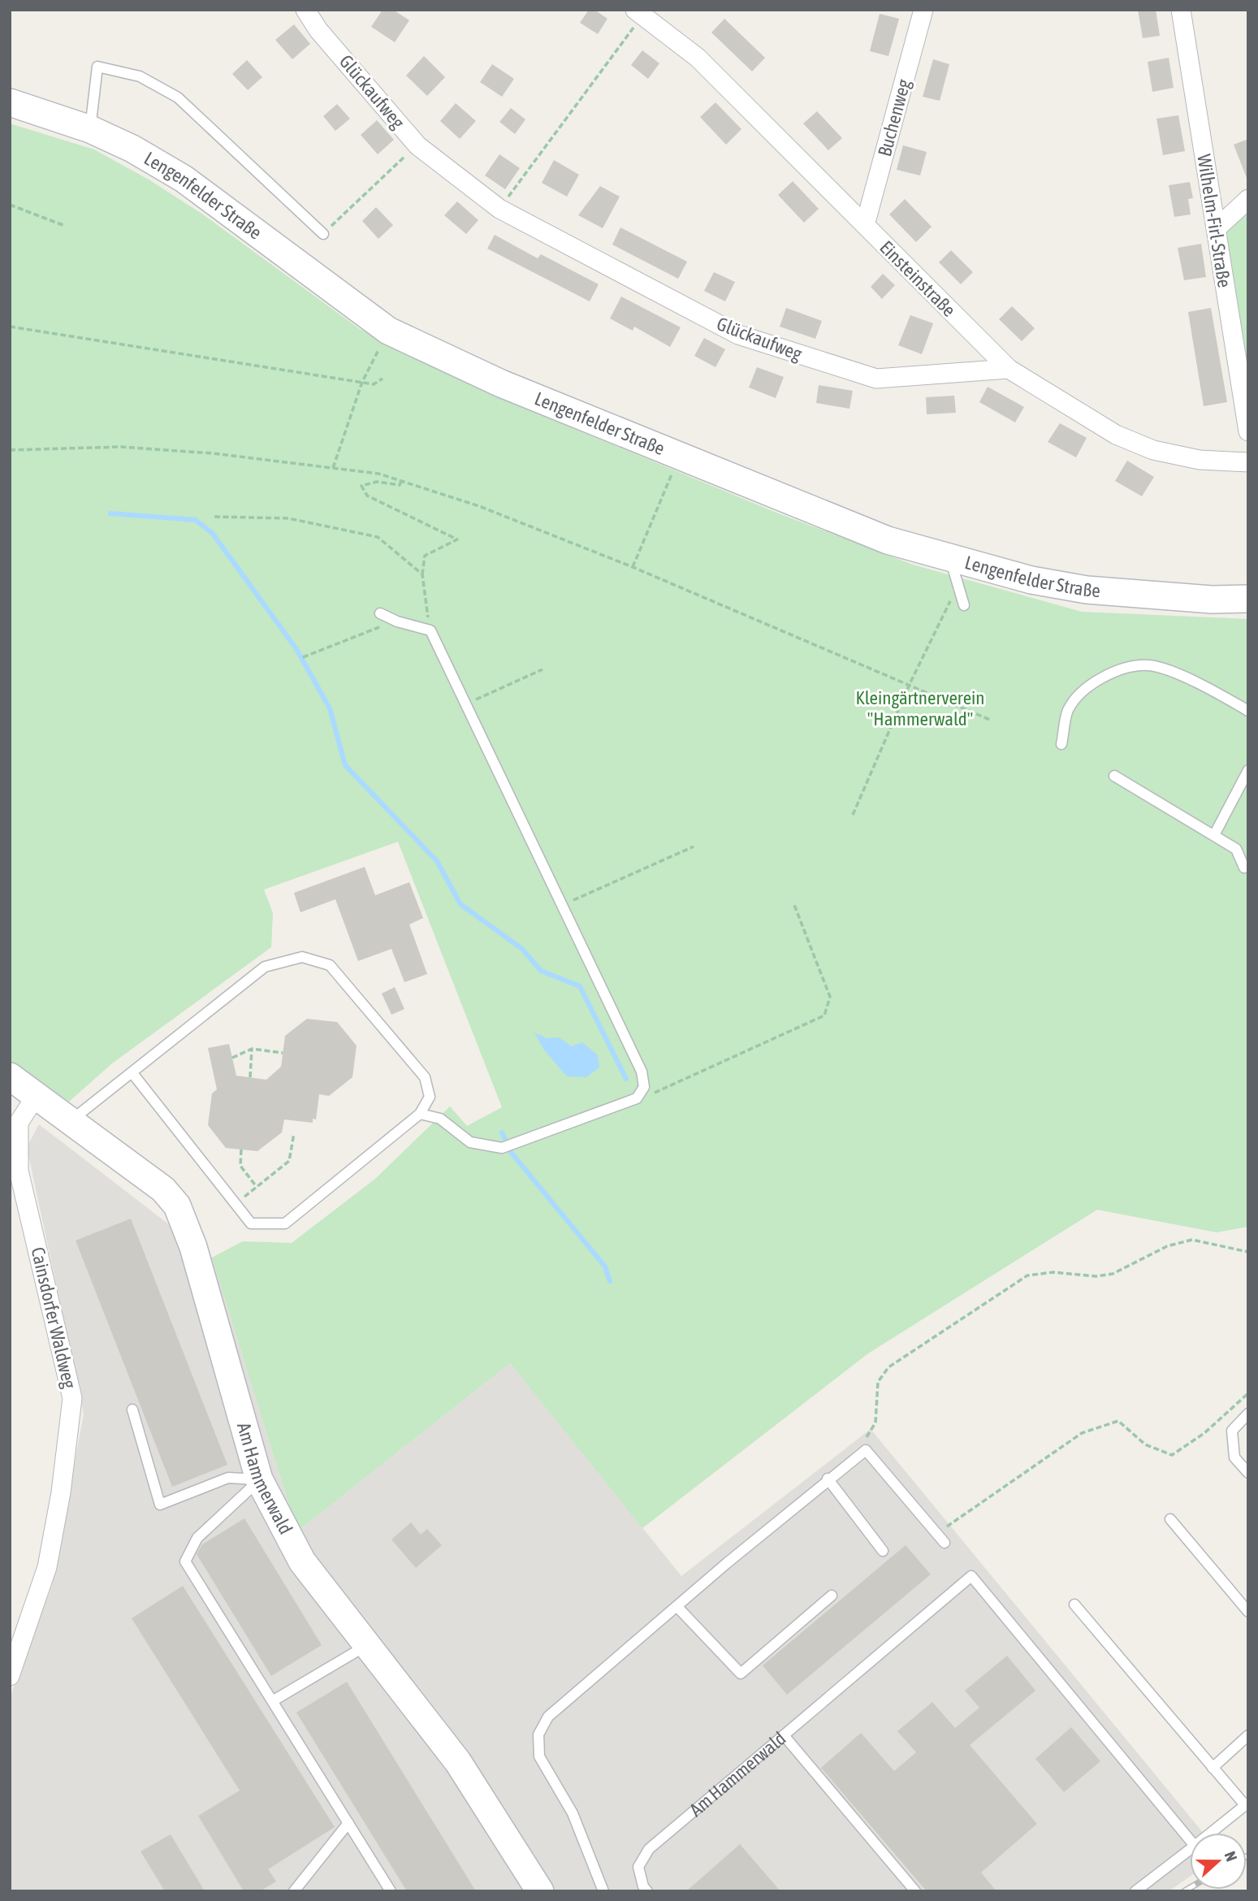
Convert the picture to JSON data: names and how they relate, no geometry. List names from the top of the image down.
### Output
{
  "streets": {
    "main road": ["Lengenfelder Straße", "Am Hammerwald"],
    "street": [
      "Glückaufweg",
      "Buchenweg",
      "Wilhelm-Firl-Straße",
      "Einsteinstraße",
      "Cainsdorfer Waldweg"
    ]
  },
  "crossings": [
    ["Glückaufweg", "Einsteinstraße"],
    ["Buchenweg", "Einsteinstraße"],
    ["Cainsdorfer Waldweg", "Am Hammerwald"]
  ],
  "parks": ["Kleingärtnerverein \"Hammerwald\""],
  "north": "right"
}
